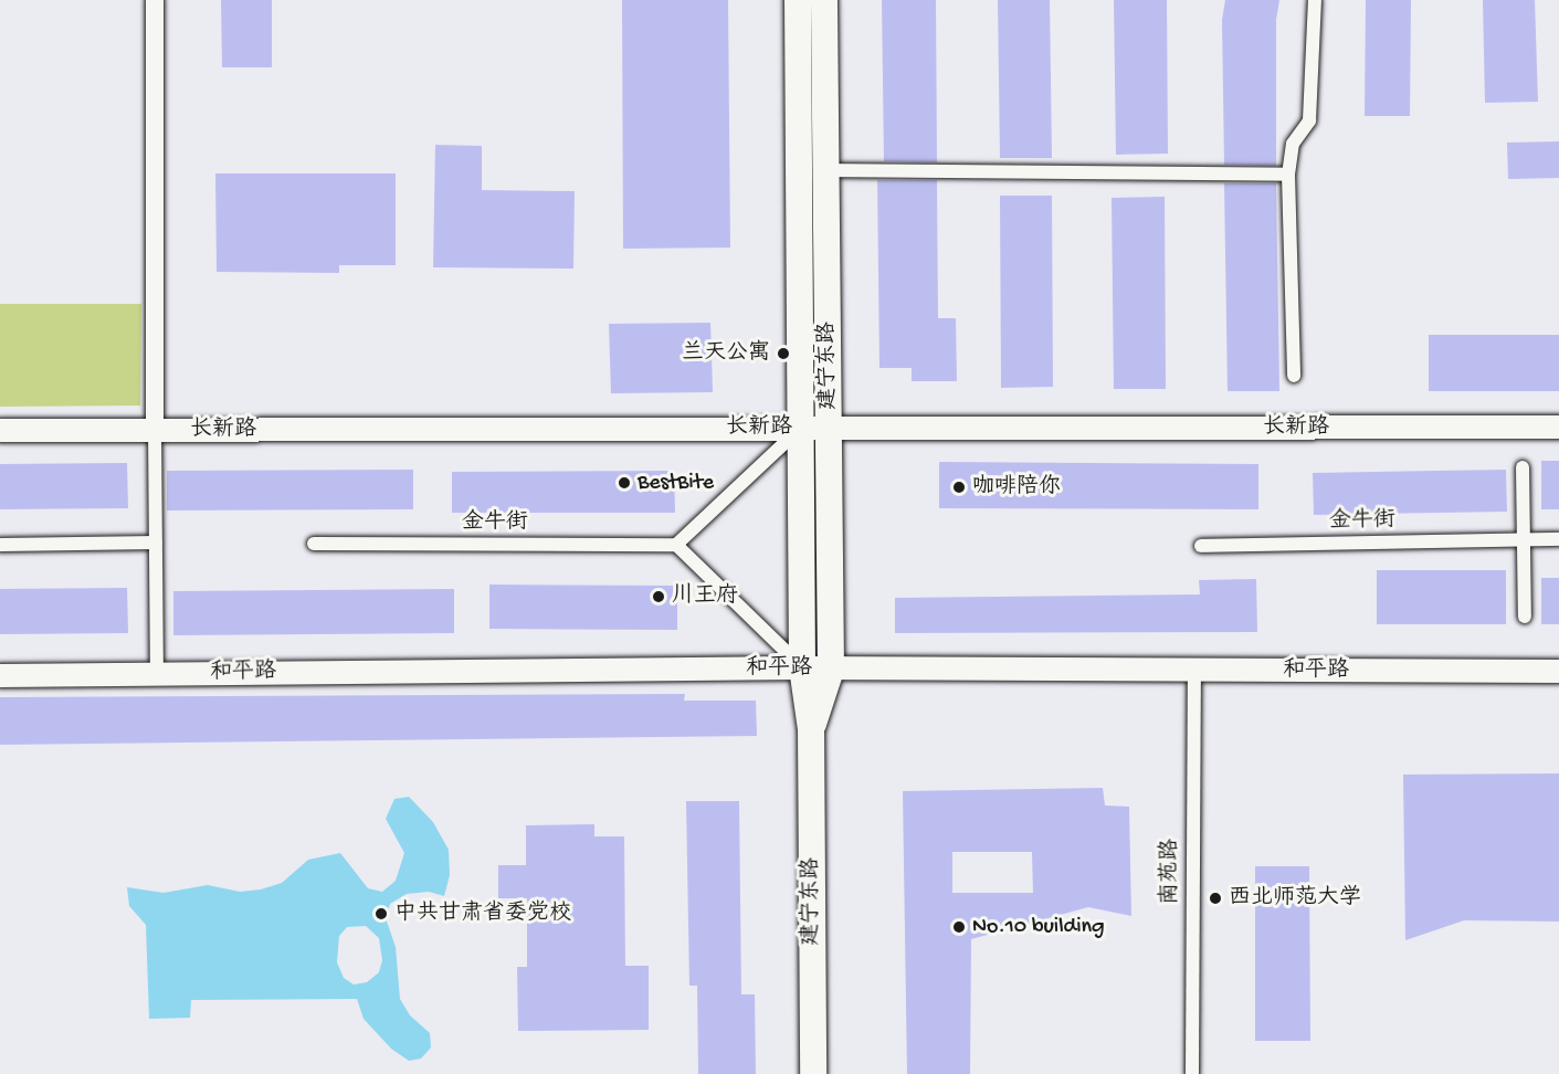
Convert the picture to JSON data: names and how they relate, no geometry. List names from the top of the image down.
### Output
{
  "streets": {
    "main road": ["建宁东路"],
    "street": [
      "长新路",
      "金牛街",
      "和平路",
      "南苑路"
    ]
  },
  "crossings": [
    ["建宁东路", "长新路"],
    ["建宁东路", "和平路"],
    ["和平路", "南苑路"]
  ],
  "places": [
    "兰天公寓",
    "BestBite",
    "咖啡陪你",
    "川王府",
    "西北师范大学",
    "中共甘肃省委党校",
    "No.10 building"
  ]
}
